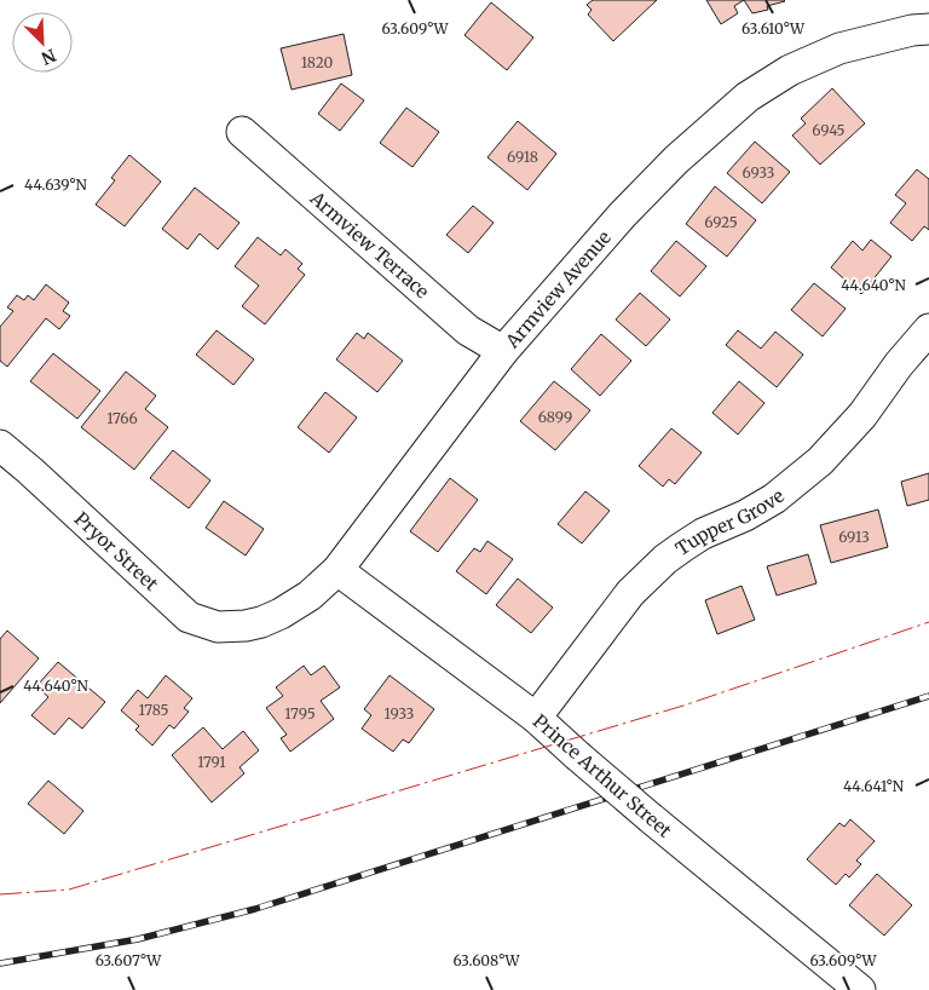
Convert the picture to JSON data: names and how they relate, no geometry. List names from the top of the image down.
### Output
{
  "streets": {
    "street": [
      "Armview Terrace",
      "Armview Avenue",
      "Tupper Grove",
      "Pryor Street",
      "Prince Arthur Street"
    ]
  },
  "crossings": [
    ["Armview Terrace", "Armview Avenue"],
    ["Armview Avenue", "Pryor Street"],
    ["Armview Avenue", "Prince Arthur Street"],
    ["Tupper Grove", "Prince Arthur Street"]
  ],
  "house_numbers": [
    "1820",
    "6945",
    "6918",
    "6933",
    "6925",
    "6899",
    "1766",
    "6913",
    "1785",
    "1795",
    "1933",
    "1791"
  ],
  "north": "bottom right",
  "coordinates": [
    "63.609°W",
    "63.610°W",
    "44.639°N",
    "44.640°N",
    "44.641°N",
    "63.607°W",
    "63.608°W"
  ]
}
